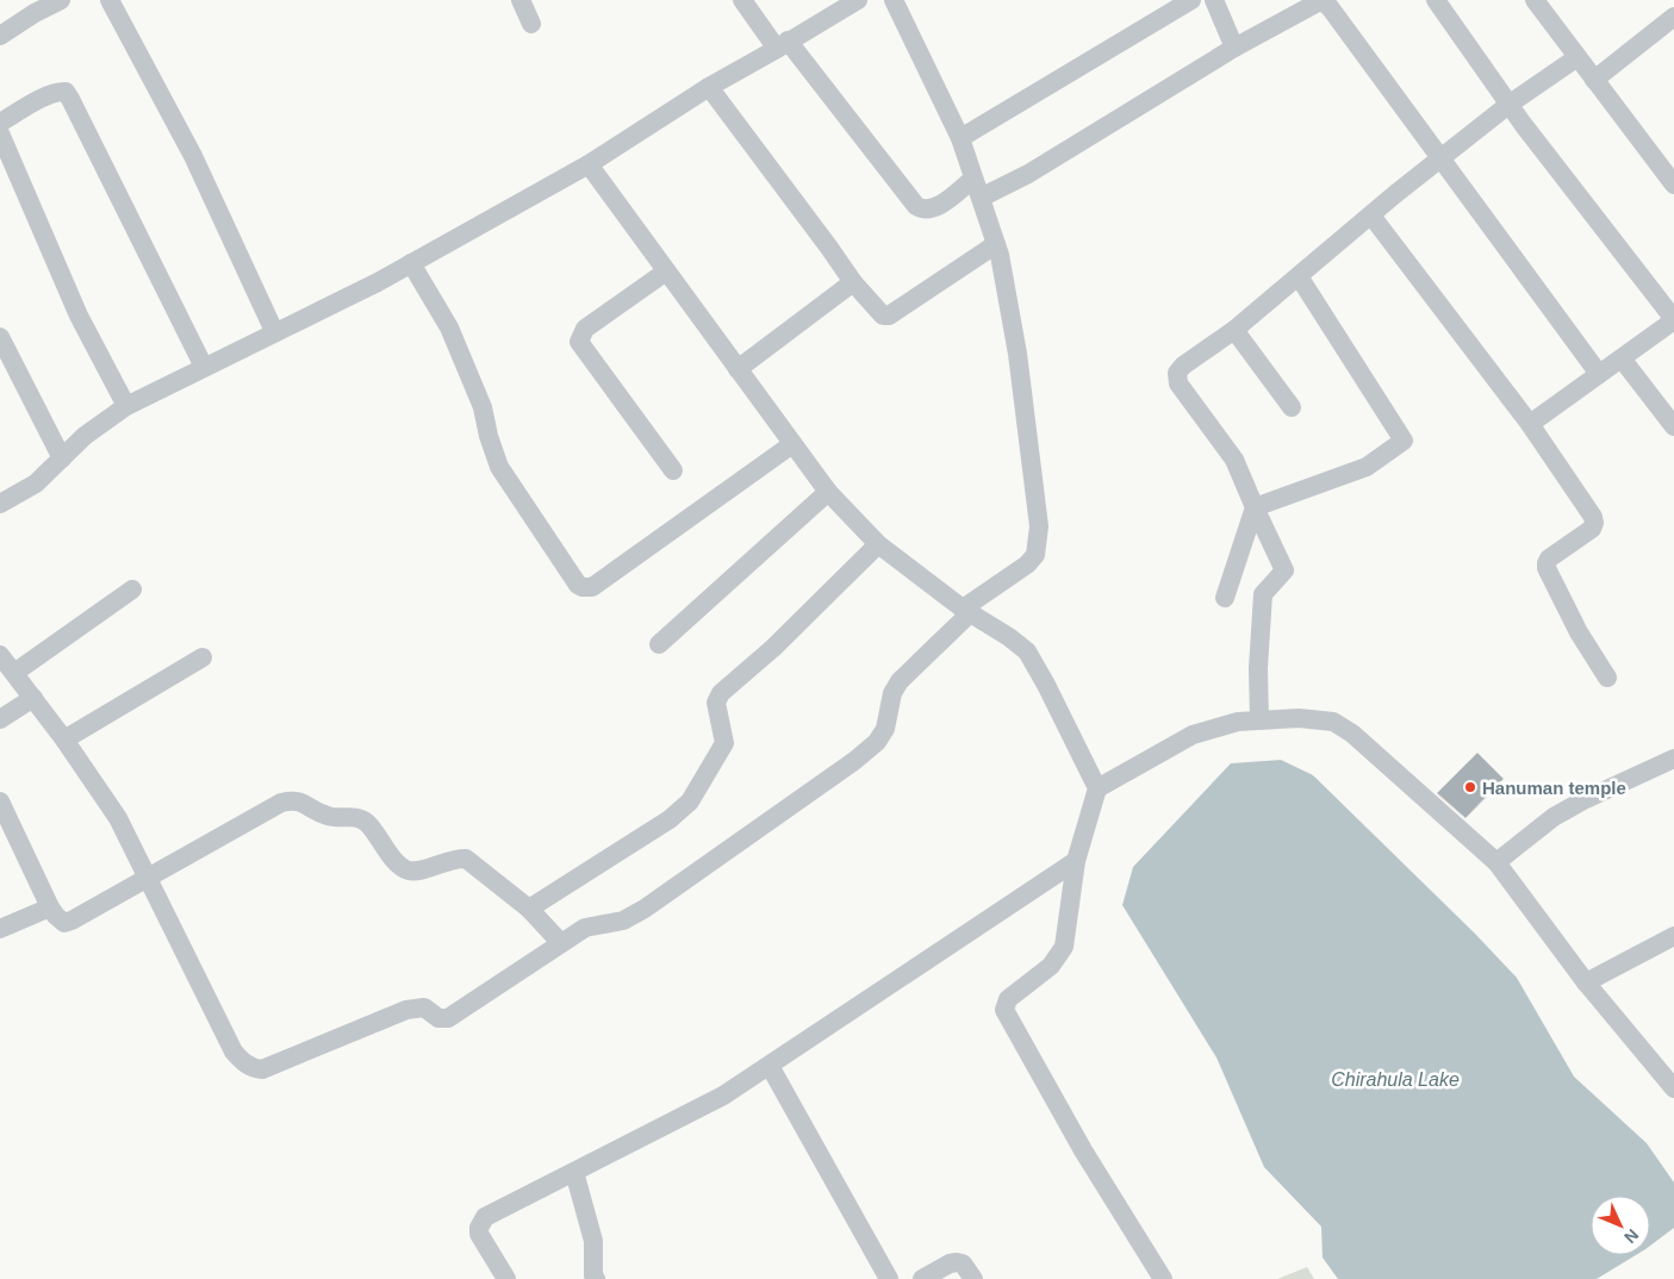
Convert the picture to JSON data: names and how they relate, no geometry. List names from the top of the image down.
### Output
{
  "water": ["Chirahula Lake"],
  "places": ["Hanuman temple"],
  "north": "bottom right"
}
